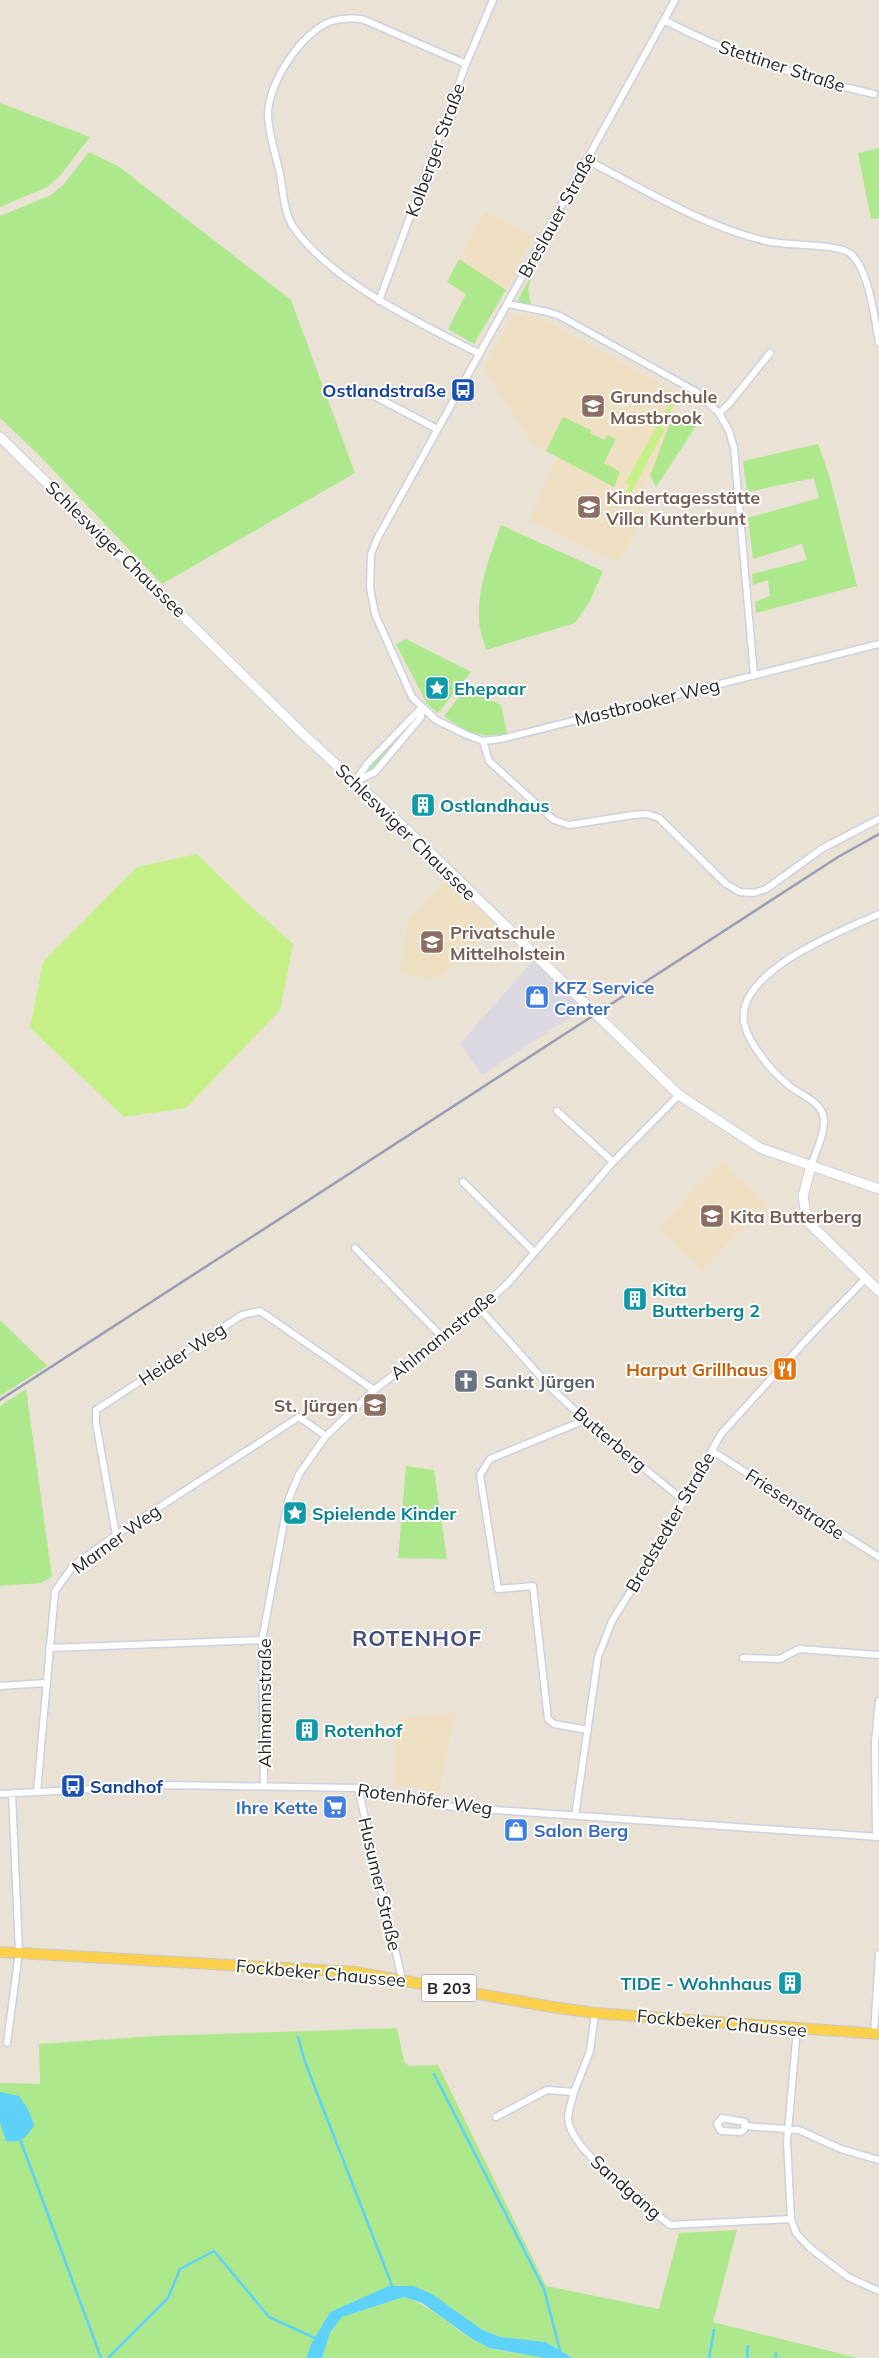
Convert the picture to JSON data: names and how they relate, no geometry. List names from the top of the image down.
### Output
{
  "streets": {
    "main road": ["Schleswiger Chaussee", "Fockbeker Chaussee", "B 203"],
    "street": [
      "Stettiner Straße",
      "Kolberger Straße",
      "Breslauer Straße",
      "Mastbrooker Weg",
      "Ahlmannstraße",
      "Heider Weg",
      "Butterberg",
      "Friesenstraße",
      "Bredstedter Straße",
      "Marner Weg",
      "Rotenhöfer Weg",
      "Husumer Straße",
      "Sandgang"
    ]
  },
  "crossings": [
    ["Stettiner Straße", "Breslauer Straße"],
    ["Schleswiger Chaussee", "Ahlmannstraße"],
    ["Ahlmannstraße", "Heider Weg"],
    ["Ahlmannstraße", "Butterberg"],
    ["Ahlmannstraße", "Marner Weg"],
    ["Ahlmannstraße", "Rotenhöfer Weg"],
    ["Heider Weg", "Marner Weg"],
    ["Butterberg", "Bredstedter Straße"],
    ["Friesenstraße", "Bredstedter Straße"],
    ["Bredstedter Straße", "Rotenhöfer Weg"],
    ["Marner Weg", "Rotenhöfer Weg"],
    ["Rotenhöfer Weg", "Husumer Straße"],
    ["Husumer Straße", "Fockbeker Chaussee"],
    ["Fockbeker Chaussee", "Sandgang"]
  ],
  "districts": ["ROTENHOF"],
  "places": {
    "bus stop": ["Ostlandstraße", "Sandhof"],
    "school or university": [
      "Grundschule Mastbrook",
      "Kindertagesstätte Villa Kunterbunt",
      "Privatschule Mittelholstein",
      "Kita Butterberg",
      "St. Jürgen"
    ],
    "place": ["Ehepaar", "Spielende Kinder"],
    "building": [
      "Ostlandhaus",
      "Kita Butterberg 2",
      "Rotenhof",
      "TIDE - Wohnhaus"
    ],
    "shop": ["KFZ Service Center", "Salon Berg"],
    "restaurant": ["Harput Grillhaus"],
    "church": ["Sankt Jürgen"],
    "supermarket": ["Ihre Kette"]
  }
}
